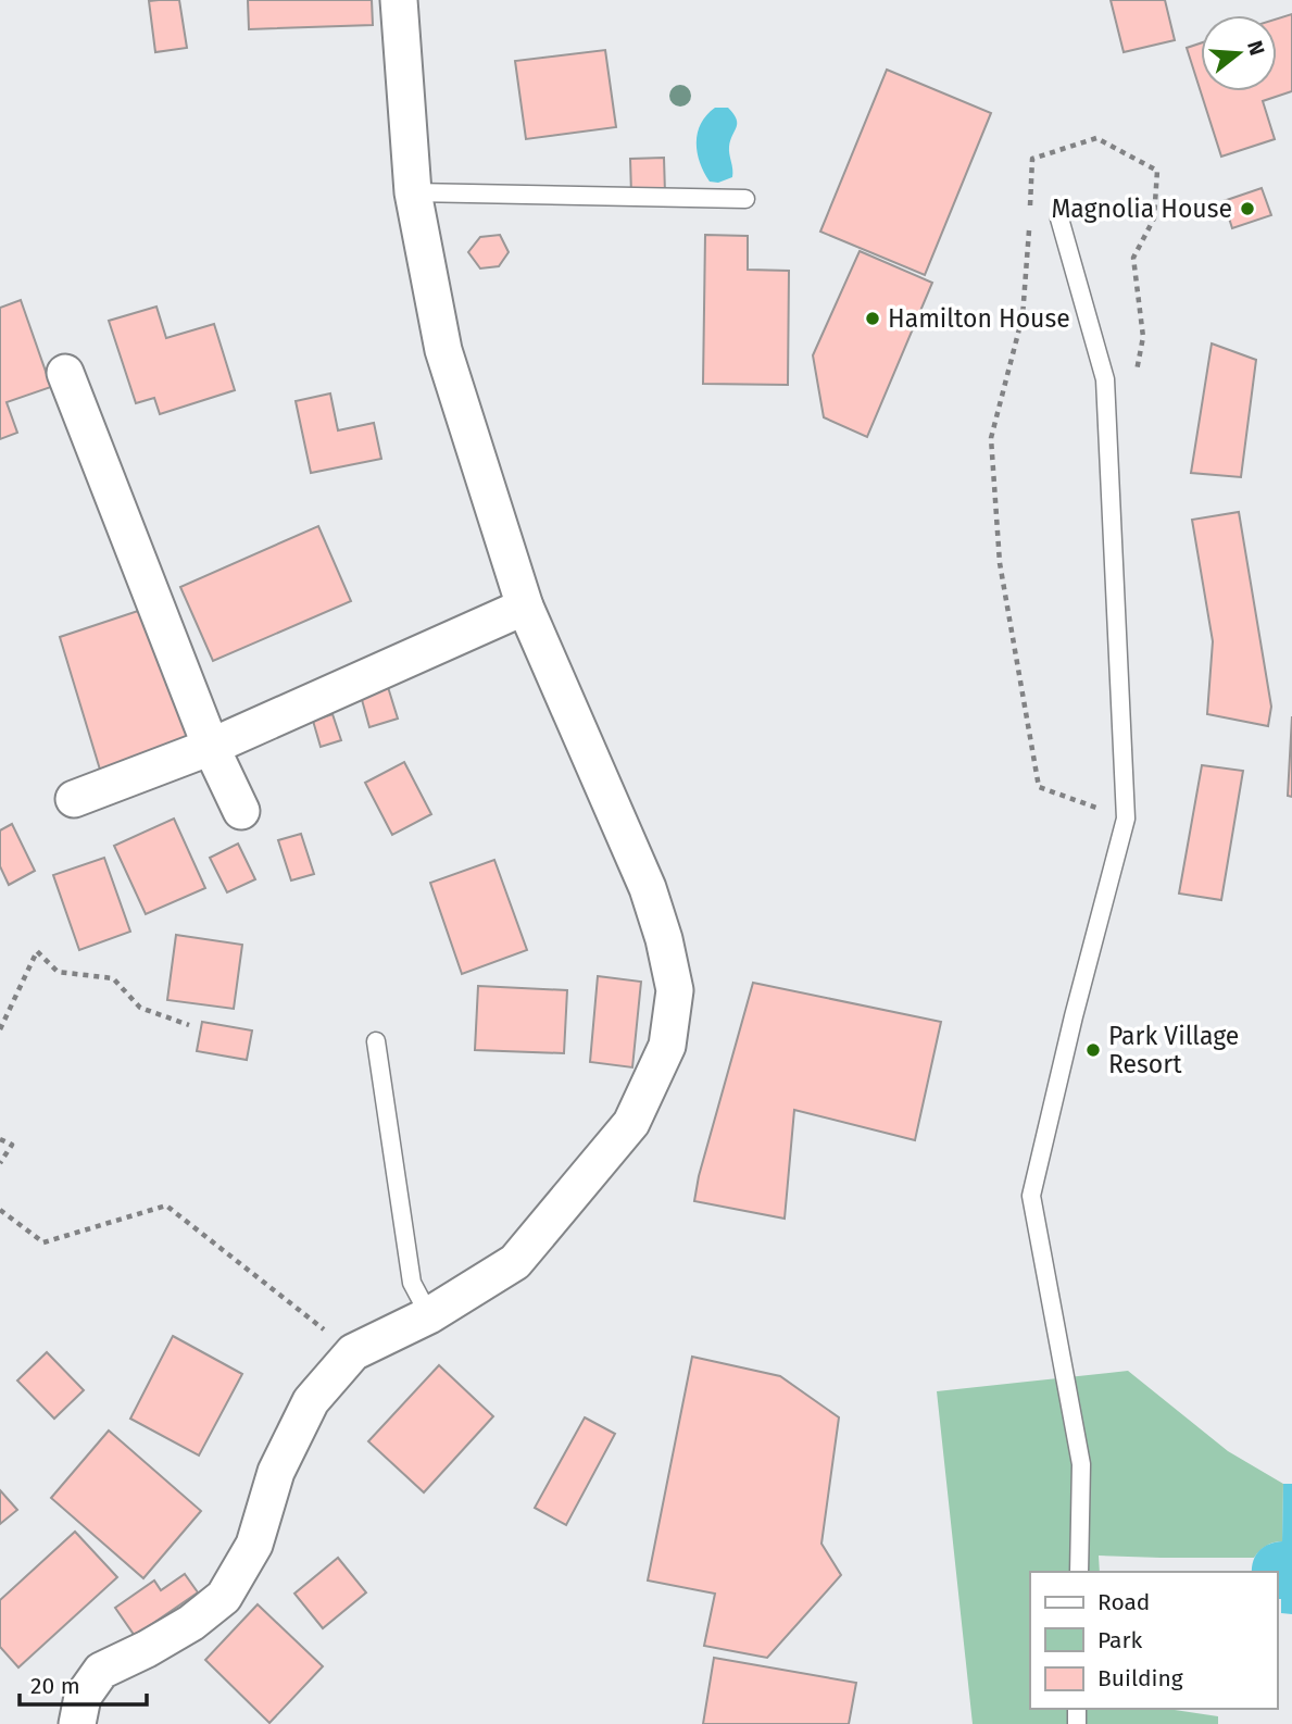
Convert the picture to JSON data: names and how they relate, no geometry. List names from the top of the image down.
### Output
{
  "places": ["Magnolia House", "Hamilton House", "Park Village Resort"],
  "legend": ["Road", "Park", "Building"],
  "scale_bar": "20 m",
  "north": "right"
}
